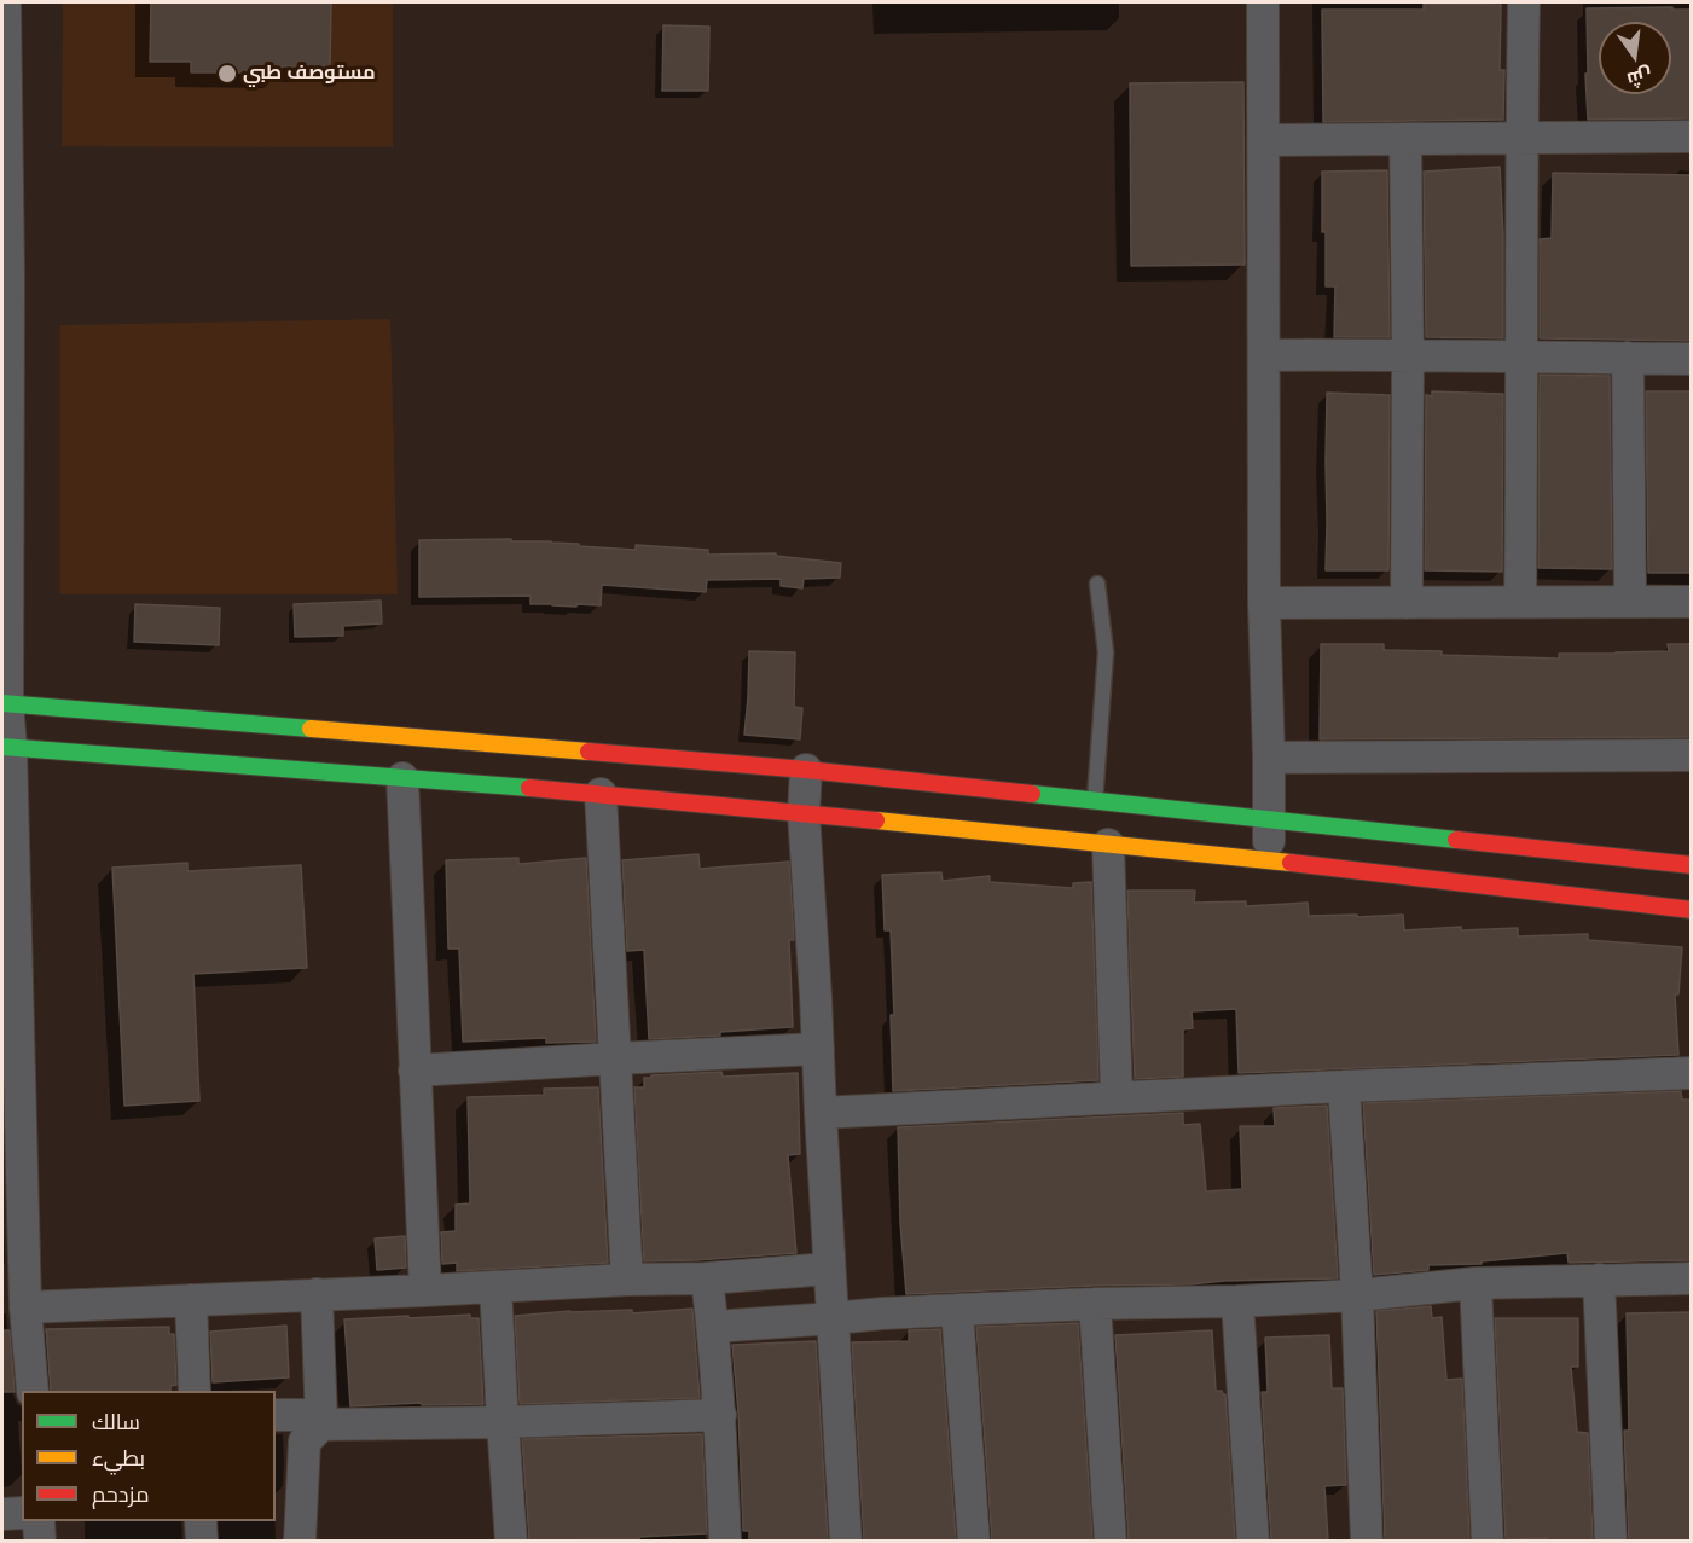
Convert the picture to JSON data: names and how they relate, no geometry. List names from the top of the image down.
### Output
{
  "places": ["مستوصف طبي"],
  "legend": ["سالك", "بطيء", "مزدحم"],
  "north": "bottom"
}
